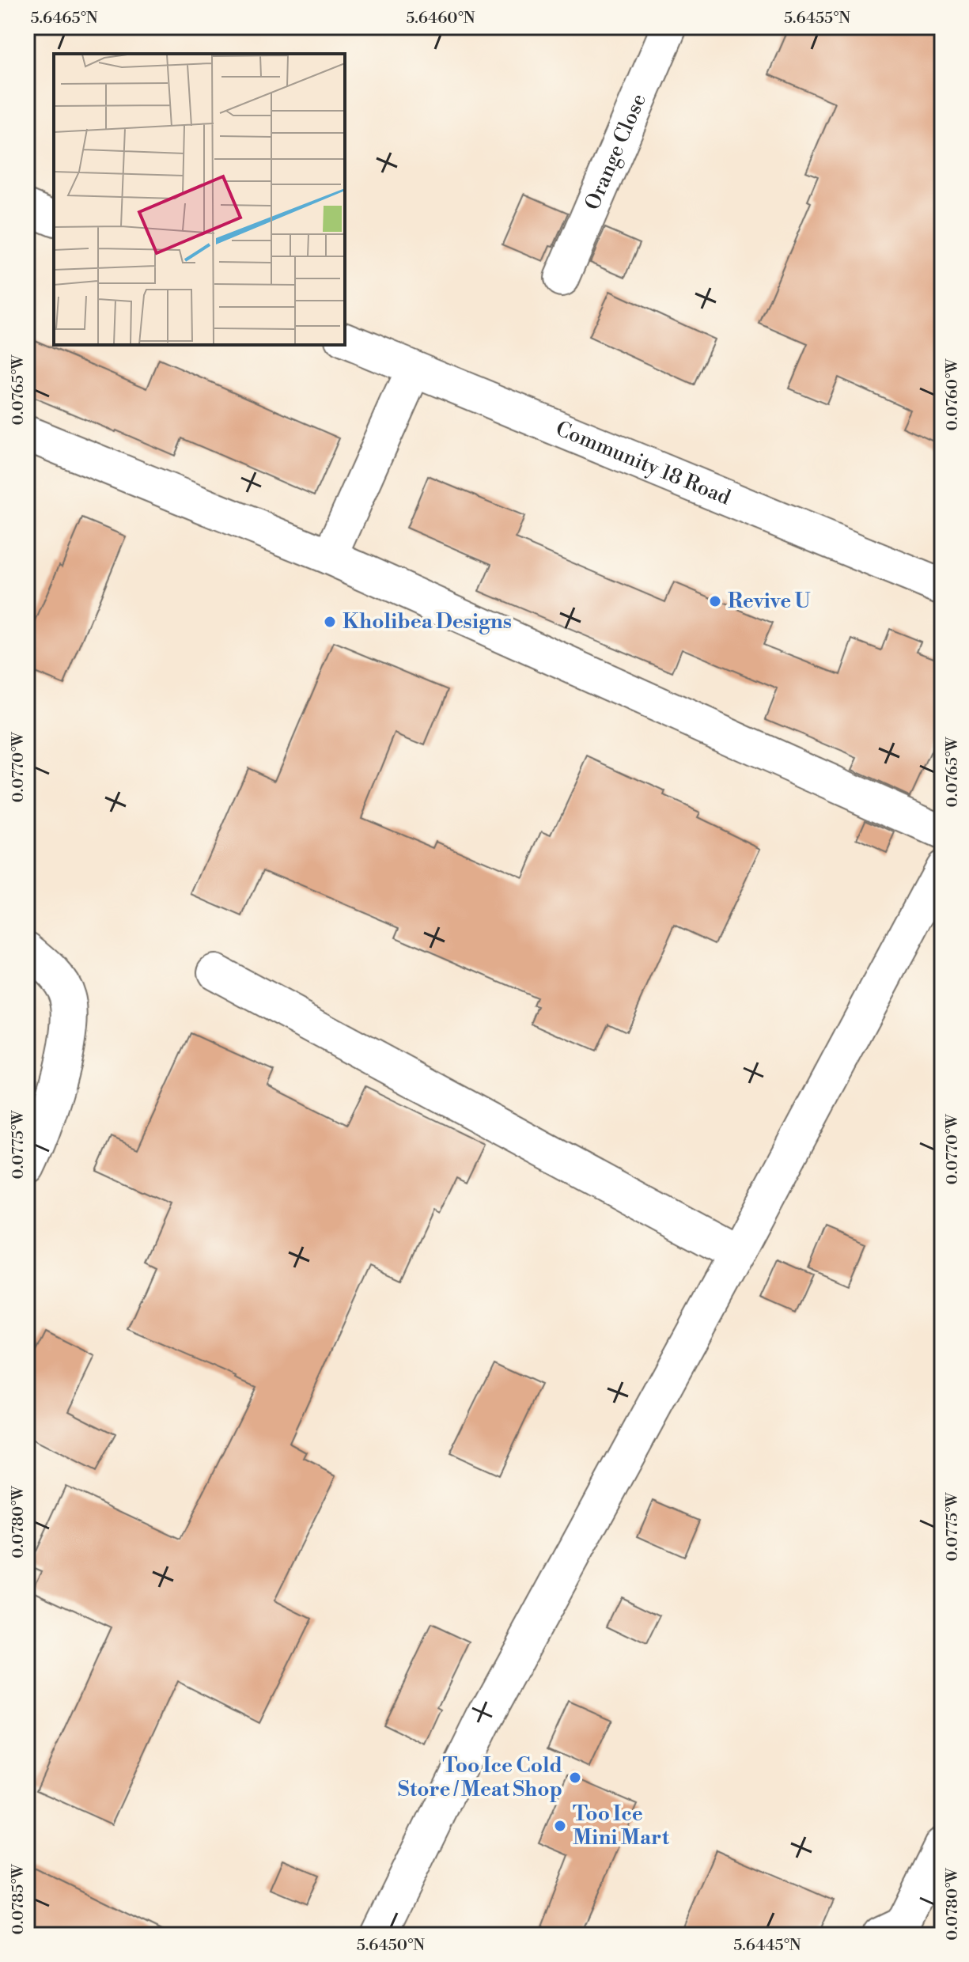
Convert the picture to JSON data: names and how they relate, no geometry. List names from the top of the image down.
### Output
{
  "streets": {
    "street": ["Orange Close", "Community 18 Road"]
  },
  "places": [
    "Revive U",
    "Kholibea Designs",
    "Too Ice Cold Store / Meat Shop",
    "Too Ice Mini Mart"
  ],
  "coordinates": [
    "5.6465°N",
    "5.6460°N",
    "5.6455°N",
    "0.0765°W",
    "0.0760°W",
    "0.0770°W",
    "0.0775°W",
    "0.0780°W",
    "0.0785°W",
    "5.6450°N",
    "5.6445°N"
  ]
}
